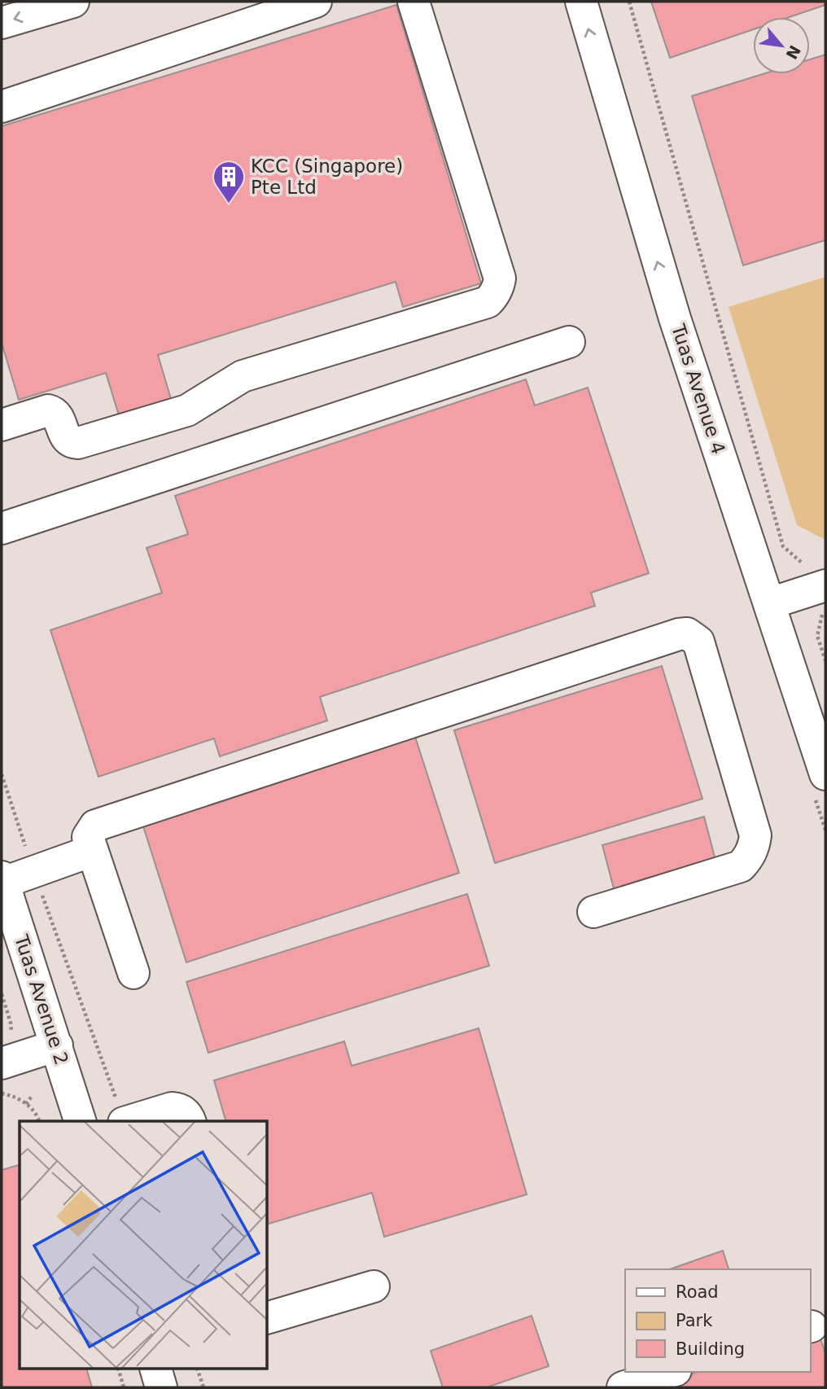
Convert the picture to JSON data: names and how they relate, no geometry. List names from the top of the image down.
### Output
{
  "streets": {
    "street": ["Tuas Avenue 4", "Tuas Avenue 2"]
  },
  "one_way": ["Tuas Avenue 4"],
  "places": {
    "building": ["KCC (Singapore) Pte Ltd"]
  },
  "legend": ["Road", "Park", "Building"],
  "north": "bottom right"
}
